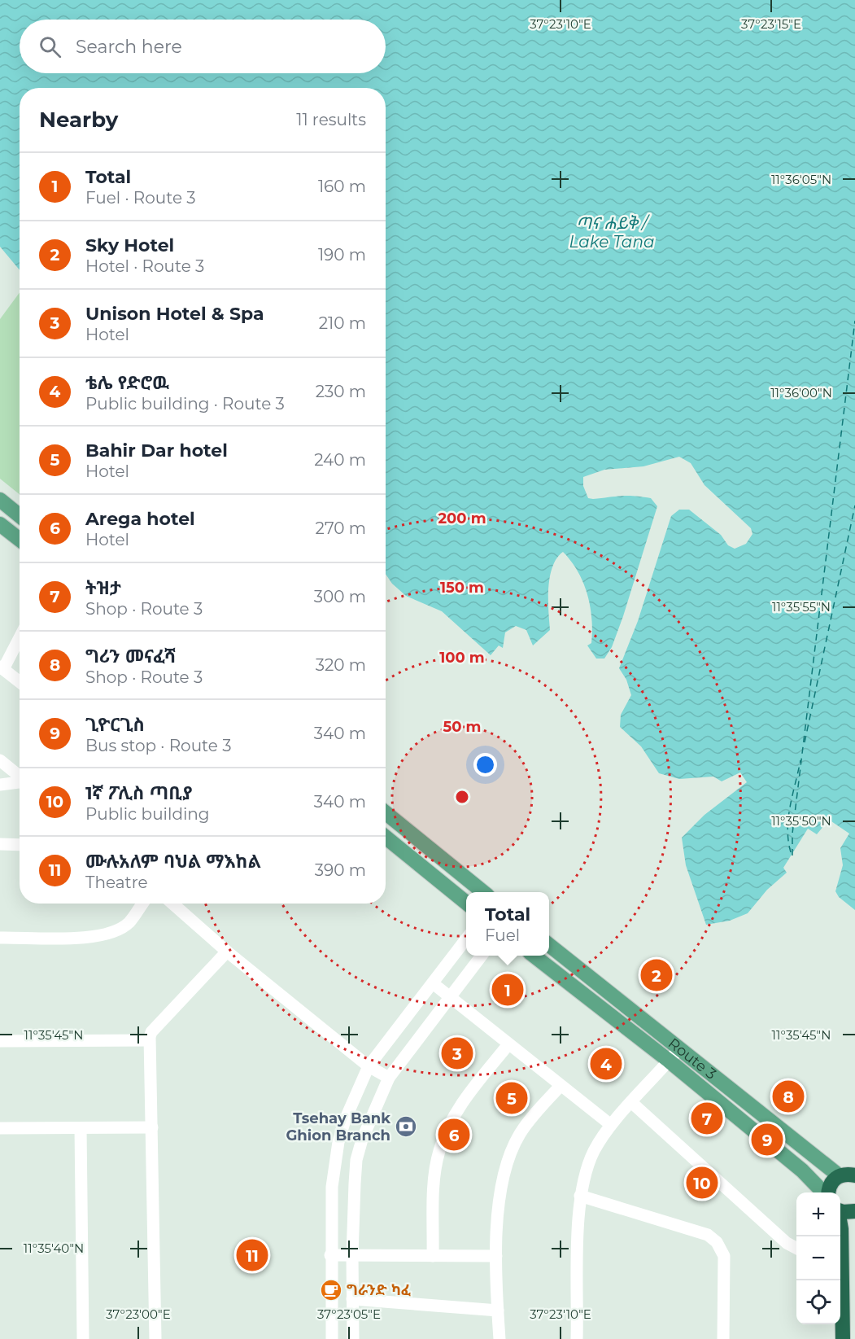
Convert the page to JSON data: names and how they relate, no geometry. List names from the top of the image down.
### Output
{
  "streets": {
    "main road": ["Route 3"]
  },
  "water": ["ጣና ሐይቅ / Lake Tana"],
  "places": {
    "bank": ["Tsehay Bank Ghion Branch"],
    "cafe": ["ግራንድ ካፈ"]
  },
  "page": {
    "search": "Search here",
    "heading": ["Nearby", "11 results"],
    "list": [
      {
        "mark": "1",
        "name": "Total",
        "note": "Fuel · Route 3",
        "value": "160 m"
      },
      {
        "mark": "2",
        "name": "Sky Hotel",
        "note": "Hotel · Route 3",
        "value": "190 m"
      },
      {
        "mark": "3",
        "name": "Unison Hotel & Spa",
        "note": "Hotel",
        "value": "210 m"
      },
      {
        "mark": "4",
        "name": "ቴሌ የድሮዉ",
        "note": "Public building · Route 3",
        "value": "230 m"
      },
      {
        "mark": "5",
        "name": "Bahir Dar hotel",
        "note": "Hotel",
        "value": "240 m"
      },
      {
        "mark": "6",
        "name": "Arega hotel",
        "note": "Hotel",
        "value": "270 m"
      },
      {
        "mark": "7",
        "name": "ትዝታ",
        "note": "Shop · Route 3",
        "value": "300 m"
      },
      {
        "mark": "8",
        "name": "ግሪን መናፈሻ",
        "note": "Shop · Route 3",
        "value": "320 m"
      },
      {
        "mark": "9",
        "name": "ጊዮርጊስ",
        "note": "Bus stop · Route 3",
        "value": "340 m"
      },
      {
        "mark": "10",
        "name": "1ኛ ፖሊስ ጣቢያ",
        "note": "Public building",
        "value": "340 m"
      },
      {
        "mark": "11",
        "name": "ሙሉአለም ባህል ማእከል",
        "note": "Theatre",
        "value": "390 m"
      }
    ],
    "popup": ["Total", "Fuel"],
    "pins": [
      "2",
      "1",
      "3",
      "4",
      "8",
      "5",
      "7",
      "6",
      "9",
      "10",
      "11"
    ],
    "map_buttons": ["+", "−"]
  },
  "coordinates": [
    "37°23'10\"E",
    "37°23'15\"E",
    "11°36'05\"N",
    "11°36'00\"N",
    "11°35'55\"N",
    "11°35'50\"N",
    "11°35'45\"N",
    "11°35'40\"N",
    "37°23'00\"E",
    "37°23'05\"E"
  ],
  "rings": [
    "200 m",
    "150 m",
    "100 m",
    "50 m"
  ]
}
